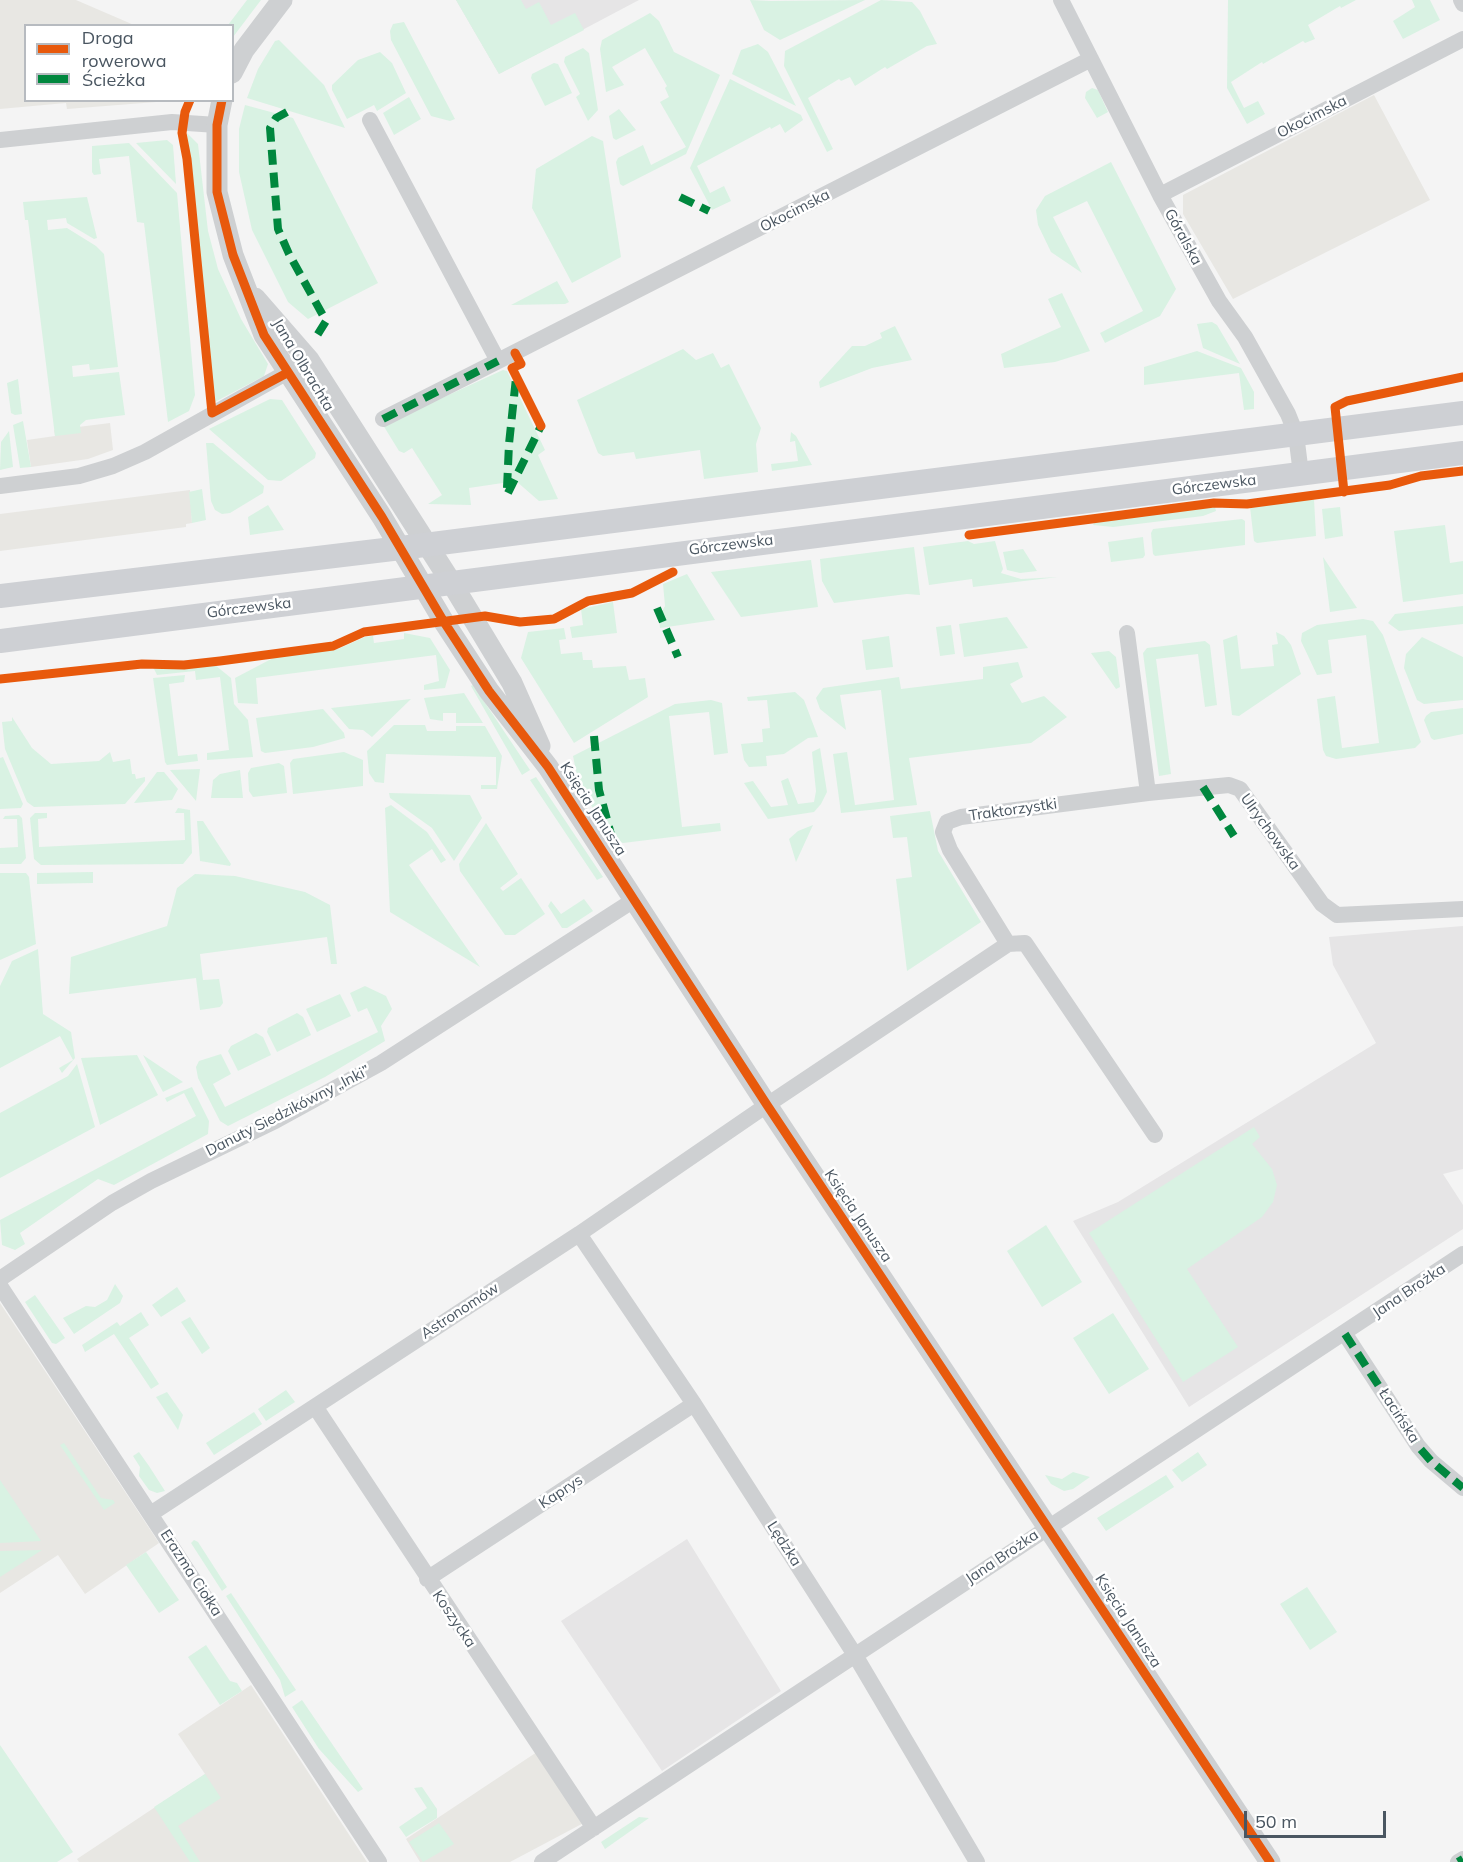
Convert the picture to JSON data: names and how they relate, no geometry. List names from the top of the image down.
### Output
{
  "streets": {
    "main road": ["Górczewska"],
    "street": [
      "Okocimska",
      "Góralska",
      "Jana Olbrachta",
      "Księcia Janusza",
      "Traktorzystki",
      "Ulrychowska",
      "Danuty Siedzikówny „Inki”",
      "Jana Brożka",
      "Astronomów",
      "Łacińska",
      "Kaprys",
      "Lędzka",
      "Erazma Ciołka",
      "Koszycka"
    ]
  },
  "crossings": [
    ["Okocimska", "Góralska"],
    ["Góralska", "Górczewska"],
    ["Jana Olbrachta", "Górczewska"],
    ["Jana Olbrachta", "Księcia Janusza"],
    ["Górczewska", "Księcia Janusza"],
    ["Księcia Janusza", "Danuty Siedzikówny „Inki”"],
    ["Księcia Janusza", "Jana Brożka"],
    ["Księcia Janusza", "Astronomów"],
    ["Traktorzystki", "Ulrychowska"],
    ["Jana Brożka", "Łacińska"],
    ["Jana Brożka", "Lędzka"],
    ["Jana Brożka", "Koszycka"],
    ["Astronomów", "Lędzka"],
    ["Astronomów", "Erazma Ciołka"],
    ["Astronomów", "Koszycka"],
    ["Kaprys", "Lędzka"],
    ["Kaprys", "Koszycka"]
  ],
  "legend": ["Droga rowerowa", "Ścieżka"],
  "scale_bar": "50 m"
}
